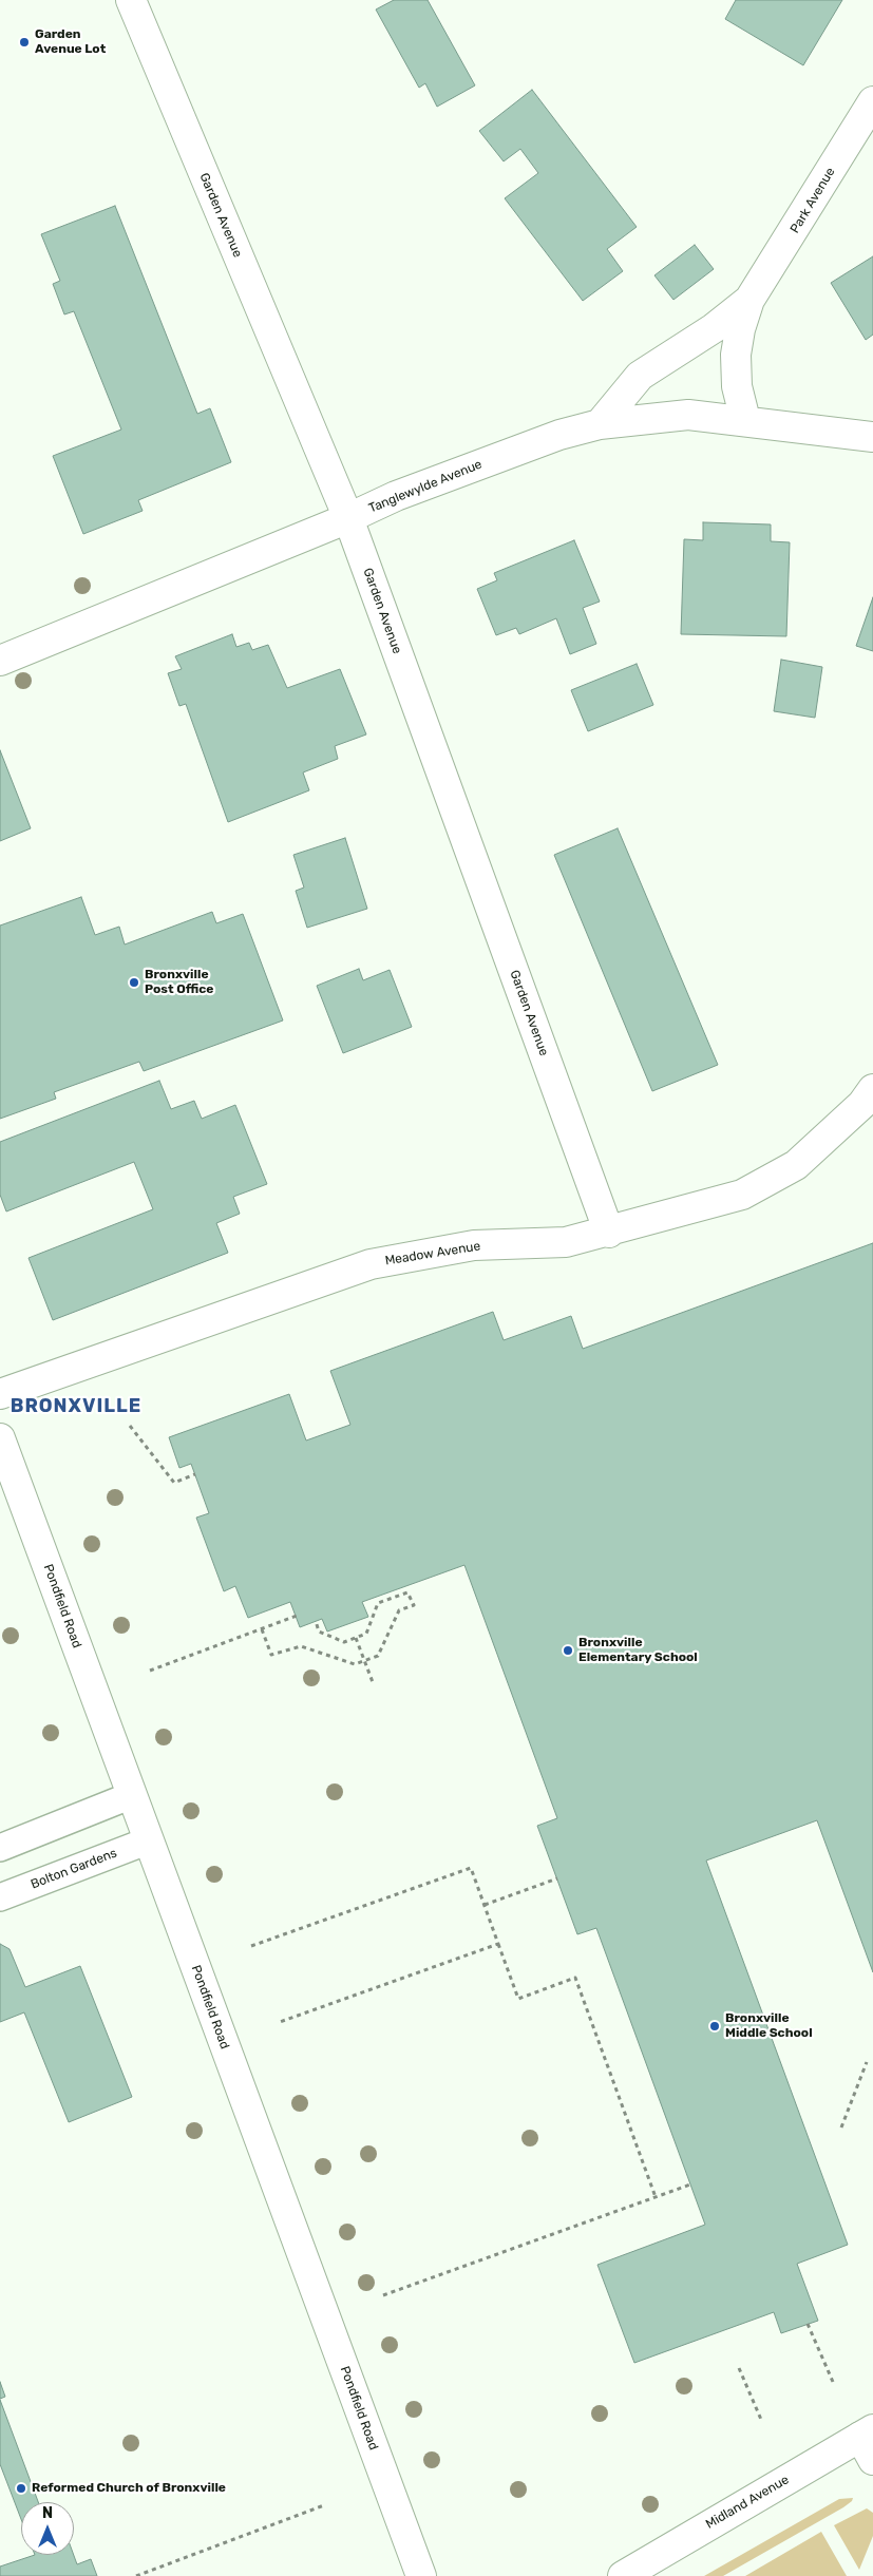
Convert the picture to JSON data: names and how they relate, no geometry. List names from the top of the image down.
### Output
{
  "streets": {
    "street": [
      "Park Avenue",
      "Garden Avenue",
      "Tanglewylde Avenue",
      "Meadow Avenue",
      "Pondfield Road",
      "Midland Avenue"
    ],
    "lane": ["Bolton Gardens"]
  },
  "crossings": [
    ["Park Avenue", "Tanglewylde Avenue"],
    ["Garden Avenue", "Tanglewylde Avenue"],
    ["Garden Avenue", "Meadow Avenue"],
    ["Pondfield Road", "Bolton Gardens"]
  ],
  "districts": ["BRONXVILLE"],
  "places": [
    "Garden Avenue Lot",
    "Bronxville Post Office",
    "Bronxville Elementary School",
    "Bronxville Middle School",
    "Reformed Church of Bronxville"
  ],
  "north": "top"
}
